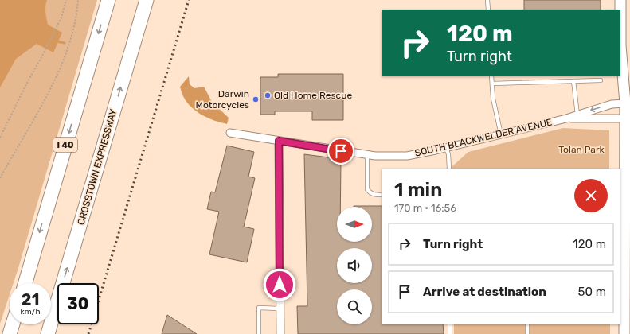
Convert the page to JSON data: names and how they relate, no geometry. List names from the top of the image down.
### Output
{
  "streets": {
    "highway": ["I 40", "CROSSTOWN EXPRESSWAY"],
    "street": ["SOUTH BLACKWELDER AVENUE"]
  },
  "parks": ["Tolan Park"],
  "places": ["Old Home Rescue", "Darwin Motorcycles"],
  "north": "right",
  "page": {
    "turn": ["120 m", "Turn right"],
    "heading": ["1 min", "170 m · 16:56"],
    "list": [
      {
        "name": "Turn right",
        "value": "120 m"
      },
      {
        "name": "Arrive at destination",
        "value": "50 m"
      }
    ],
    "speed": "21 km/h",
    "limit": "30"
  }
}
